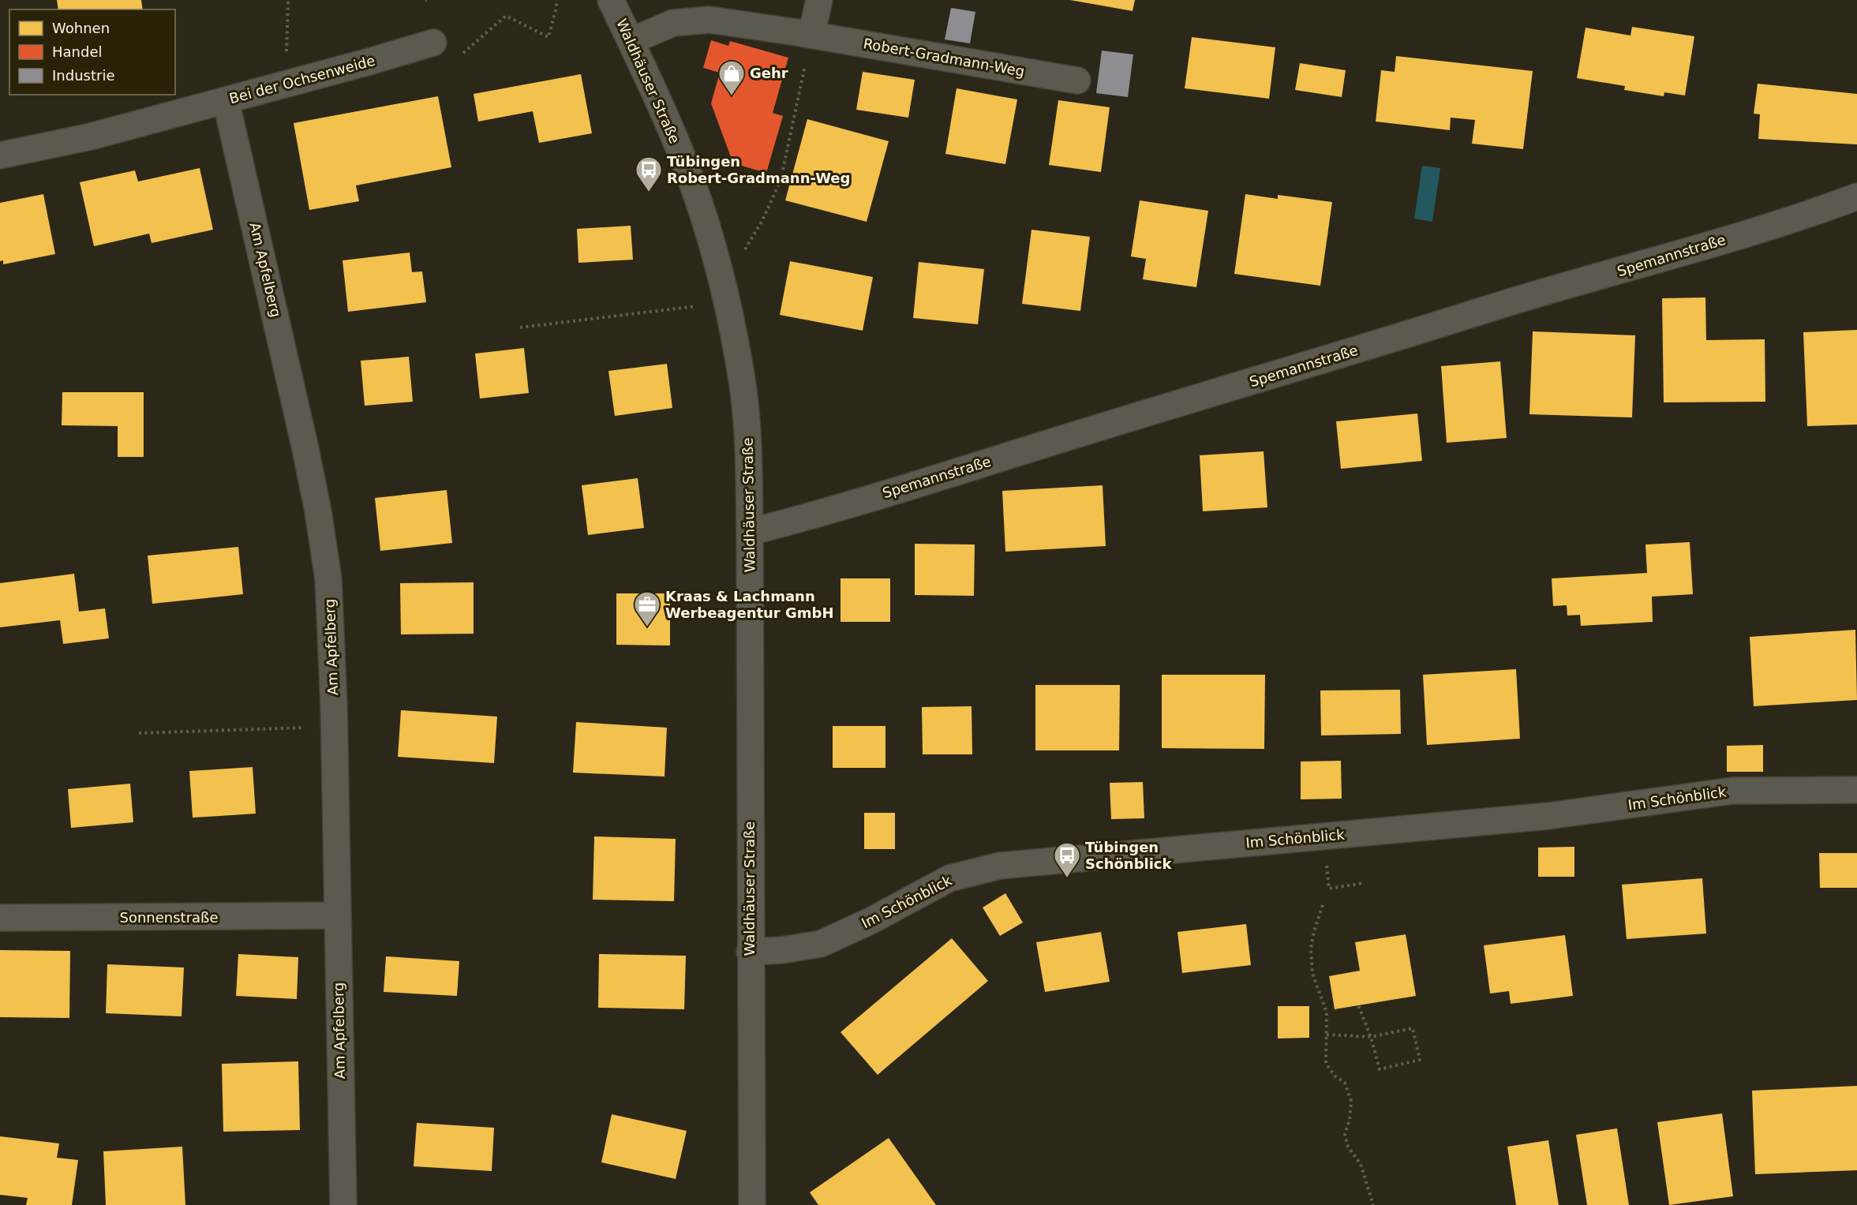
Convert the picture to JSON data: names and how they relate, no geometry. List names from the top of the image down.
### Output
{
  "streets": {
    "street": [
      "Robert-Gradmann-Weg",
      "Bei der Ochsenweide",
      "Waldhäuser Straße",
      "Spemannstraße",
      "Am Apfelberg",
      "Im Schönblick",
      "Sonnenstraße"
    ]
  },
  "crossings": [
    ["Robert-Gradmann-Weg", "Waldhäuser Straße"],
    ["Bei der Ochsenweide", "Am Apfelberg"],
    ["Waldhäuser Straße", "Spemannstraße"],
    ["Waldhäuser Straße", "Im Schönblick"],
    ["Am Apfelberg", "Sonnenstraße"]
  ],
  "places": {
    "shop": ["Gehr"],
    "bus stop": ["Tübingen Robert-Gradmann-Weg", "Tübingen Schönblick"],
    "office": ["Kraas & Lachmann Werbeagentur GmbH"]
  },
  "legend": ["Wohnen", "Handel", "Industrie"]
}
